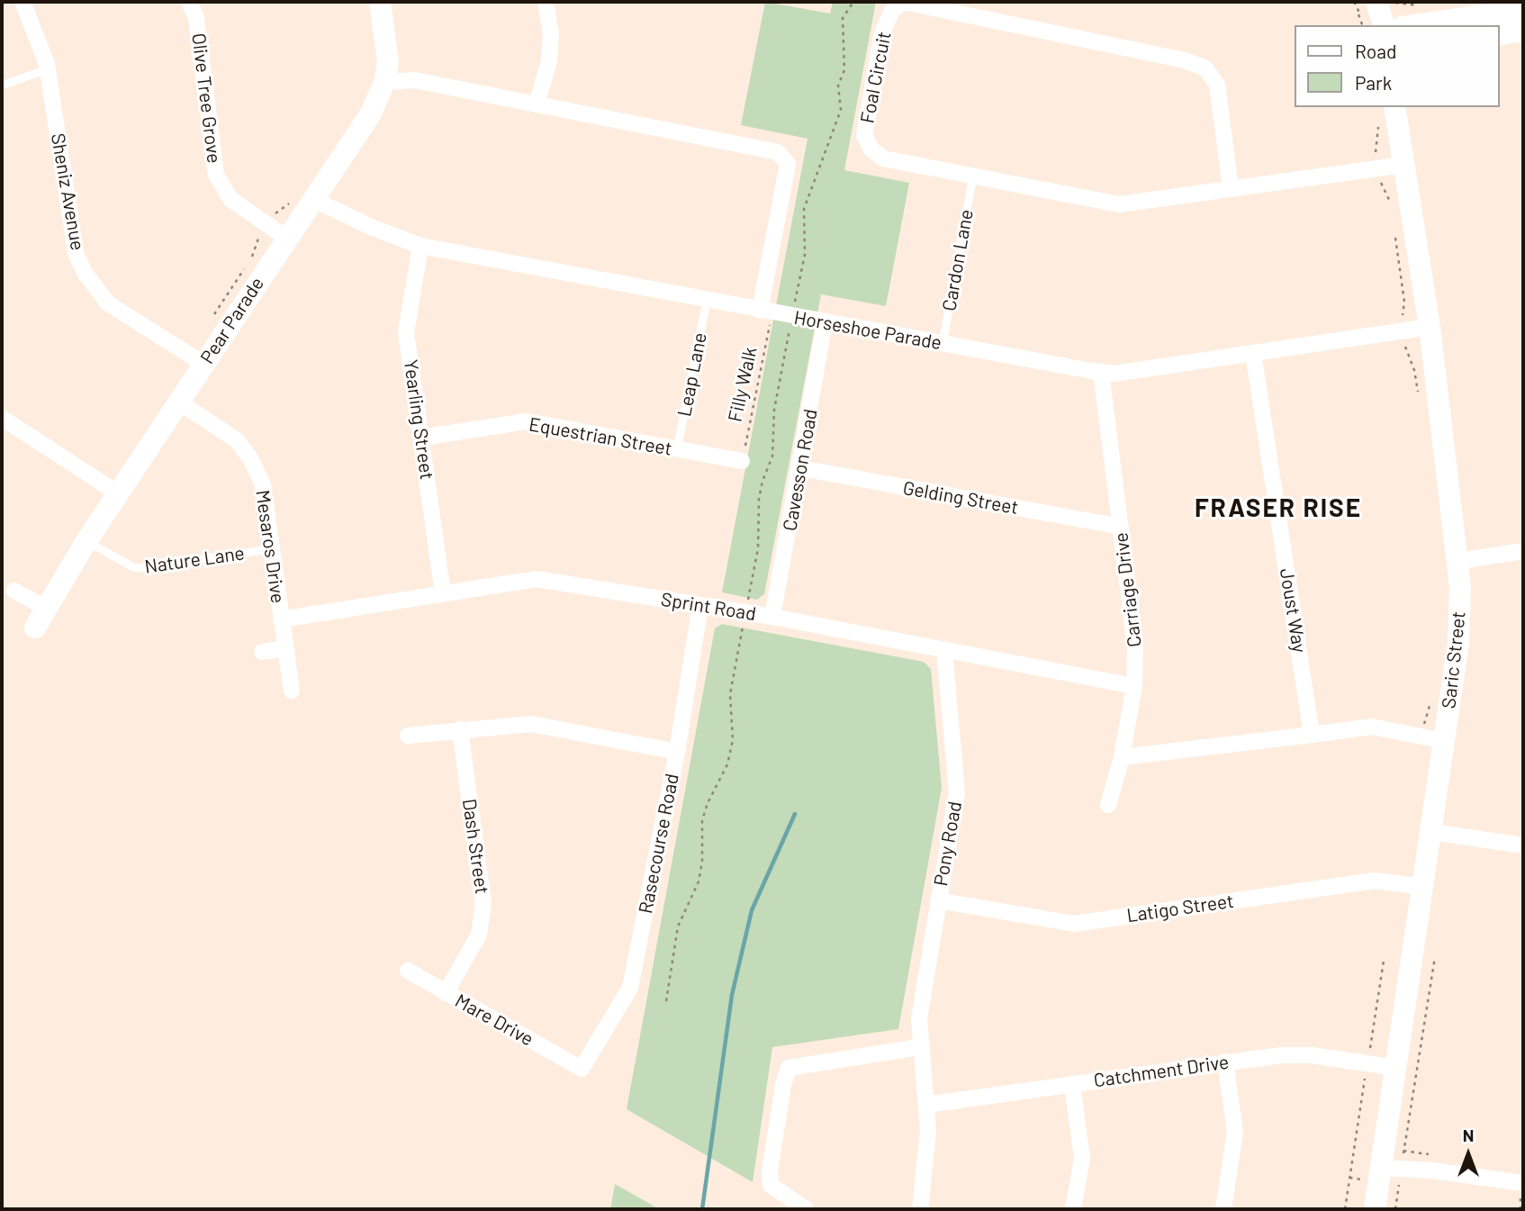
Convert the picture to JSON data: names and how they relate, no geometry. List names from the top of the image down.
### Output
{
  "streets": {
    "street": [
      "Foal Circuit",
      "Olive Tree Grove",
      "Sheniz Avenue",
      "Pear Parade",
      "Horseshoe Parade",
      "Yearling Street",
      "Equestrian Street",
      "Cavesson Road",
      "Gelding Street",
      "Mesaros Drive",
      "Carriage Drive",
      "Sprint Road",
      "Joust Way",
      "Saric Street",
      "Rasecourse Road",
      "Pony Road",
      "Dash Street",
      "Latigo Street",
      "Mare Drive",
      "Catchment Drive"
    ],
    "lane": ["Cardon Lane", "Leap Lane", "Nature Lane"],
    "path": ["Filly Walk"]
  },
  "crossings": [
    ["Foal Circuit", "Cardon Lane"],
    ["Foal Circuit", "Saric Street"],
    ["Olive Tree Grove", "Pear Parade"],
    ["Sheniz Avenue", "Pear Parade"],
    ["Cardon Lane", "Horseshoe Parade"],
    ["Pear Parade", "Horseshoe Parade"],
    ["Pear Parade", "Mesaros Drive"],
    ["Pear Parade", "Nature Lane"],
    ["Horseshoe Parade", "Leap Lane"],
    ["Horseshoe Parade", "Filly Walk"],
    ["Horseshoe Parade", "Yearling Street"],
    ["Horseshoe Parade", "Cavesson Road"],
    ["Horseshoe Parade", "Carriage Drive"],
    ["Horseshoe Parade", "Joust Way"],
    ["Horseshoe Parade", "Saric Street"],
    ["Leap Lane", "Equestrian Street"],
    ["Filly Walk", "Equestrian Street"],
    ["Yearling Street", "Equestrian Street"],
    ["Yearling Street", "Sprint Road"],
    ["Cavesson Road", "Gelding Street"],
    ["Cavesson Road", "Sprint Road"],
    ["Gelding Street", "Carriage Drive"],
    ["Mesaros Drive", "Nature Lane"],
    ["Mesaros Drive", "Sprint Road"],
    ["Carriage Drive", "Sprint Road"],
    ["Sprint Road", "Rasecourse Road"],
    ["Sprint Road", "Pony Road"],
    ["Saric Street", "Latigo Street"],
    ["Saric Street", "Catchment Drive"],
    ["Rasecourse Road", "Mare Drive"],
    ["Pony Road", "Latigo Street"],
    ["Pony Road", "Catchment Drive"],
    ["Dash Street", "Mare Drive"]
  ],
  "districts": ["FRASER RISE"],
  "legend": ["Road", "Park"],
  "north": "top"
}
